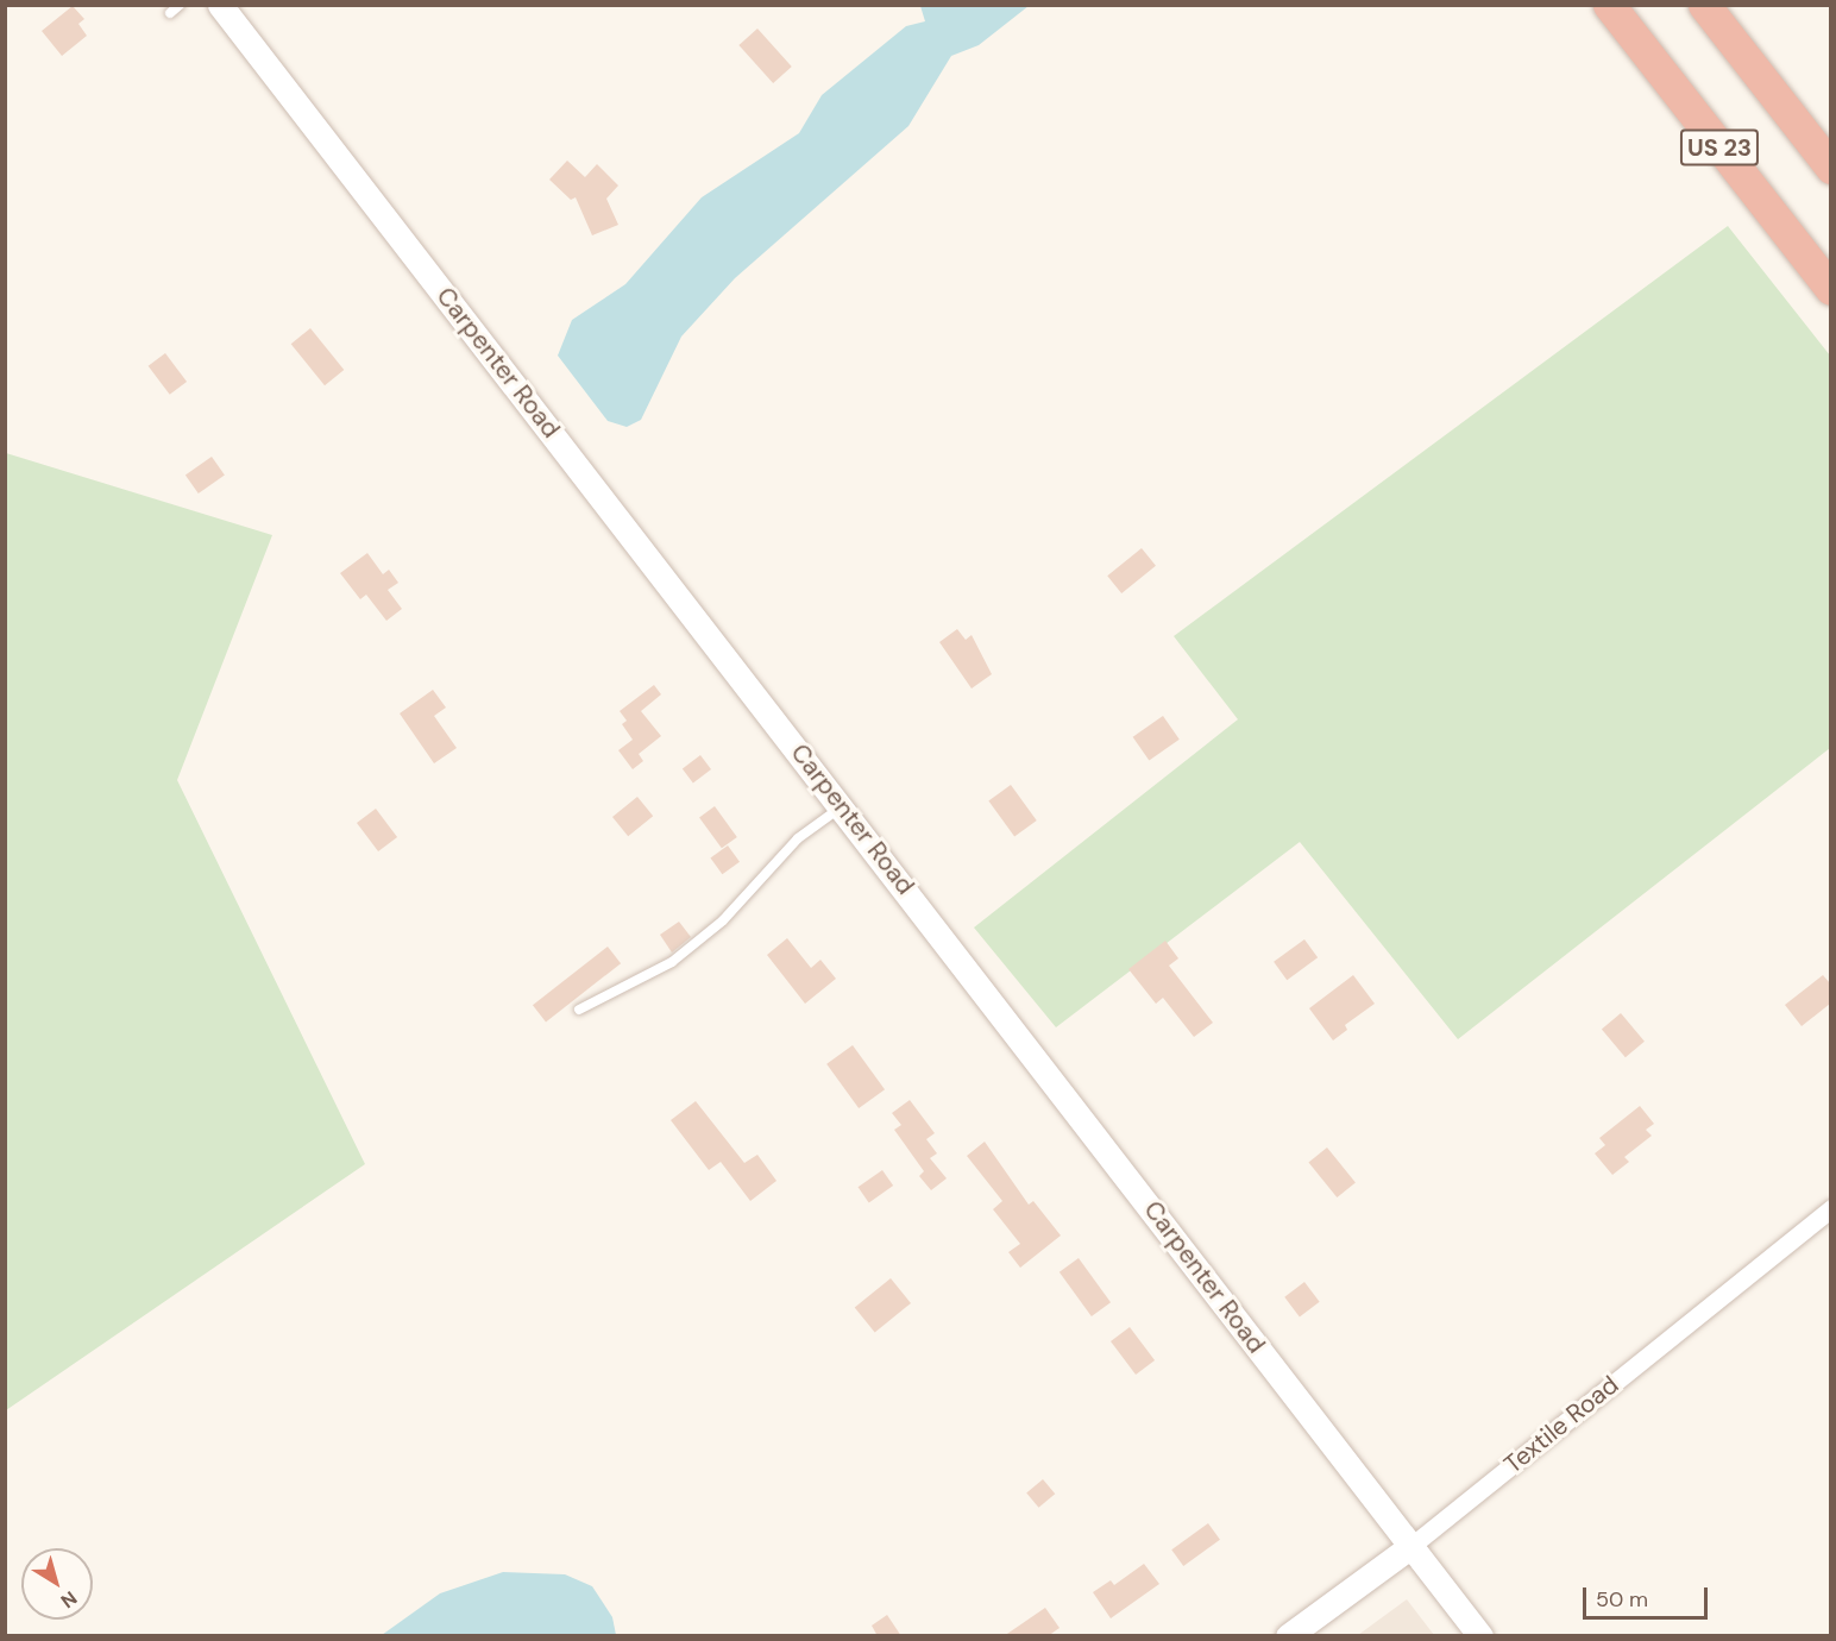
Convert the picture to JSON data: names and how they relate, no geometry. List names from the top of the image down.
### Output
{
  "streets": {
    "highway": ["US 23"],
    "main road": ["Carpenter Road", "Textile Road"]
  },
  "crossings": [
    ["Carpenter Road", "Textile Road"]
  ],
  "scale_bar": "50 m",
  "north": "bottom right"
}
